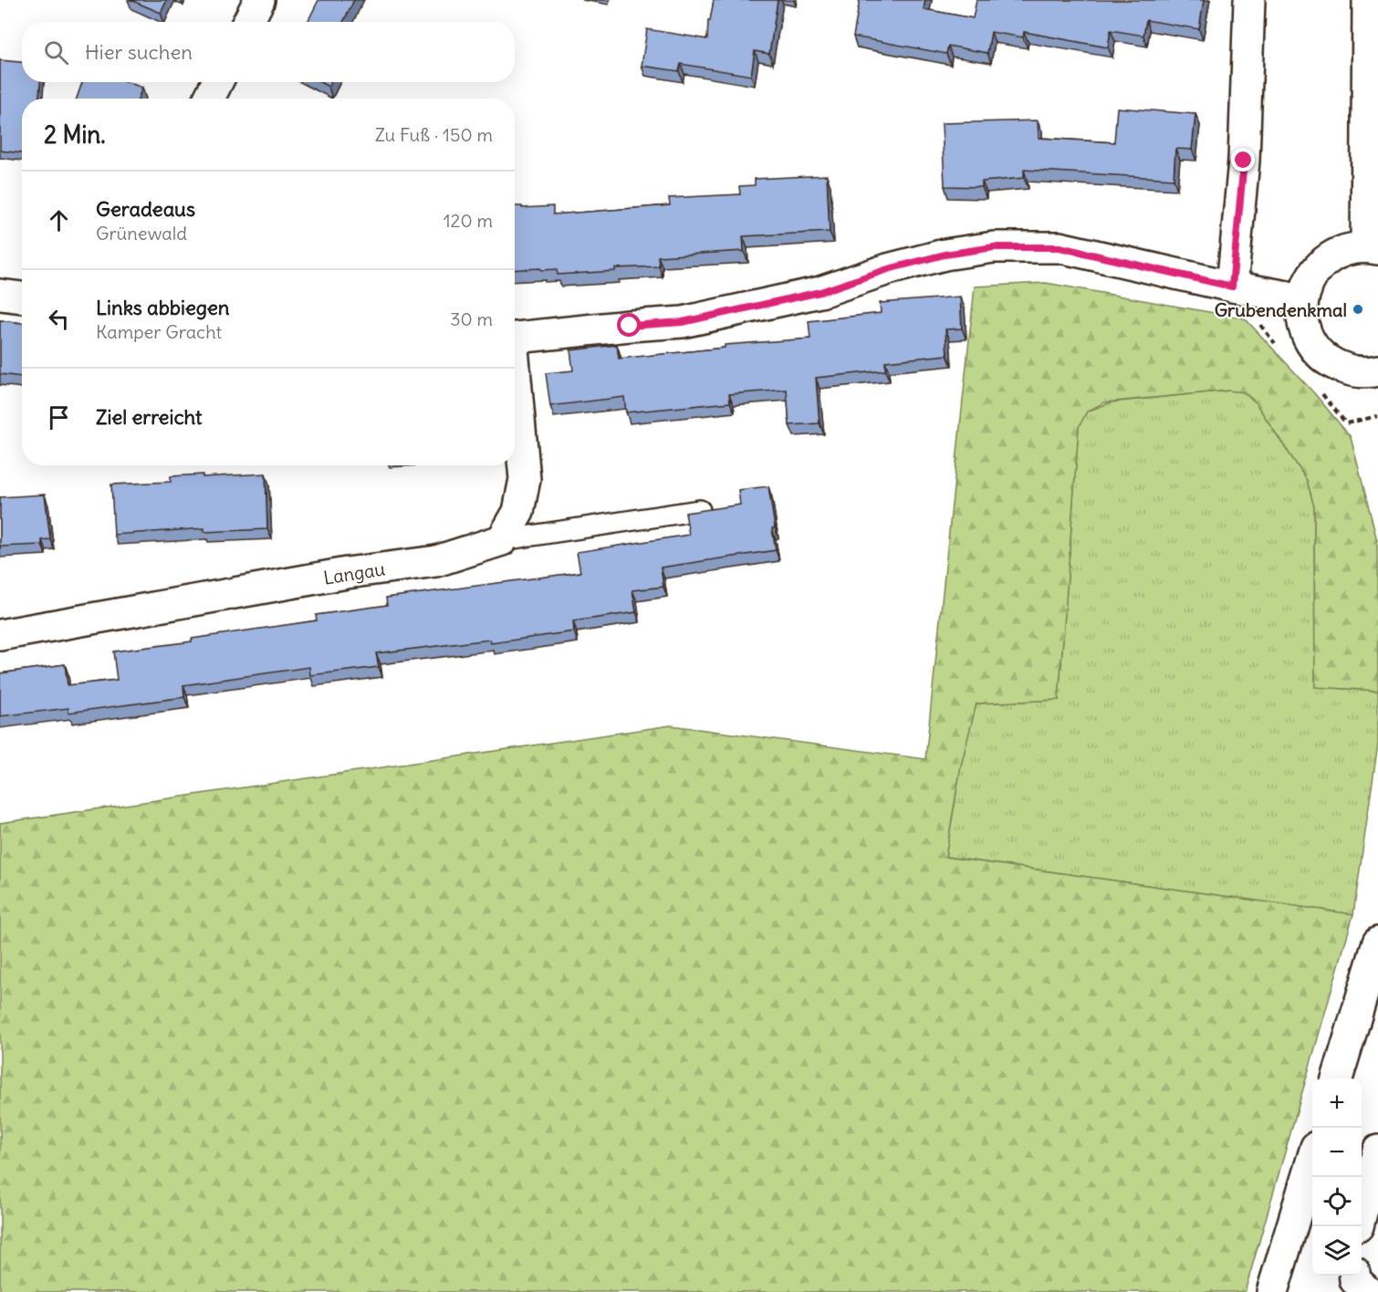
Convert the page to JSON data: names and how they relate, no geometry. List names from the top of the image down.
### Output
{
  "streets": {
    "street": ["Langau"]
  },
  "places": ["Grubendenkmal"],
  "page": {
    "search": "Hier suchen",
    "heading": ["2 Min.", "Zu Fuß · 150 m"],
    "list": [
      ["Geradeaus", "Grünewald", "120 m"],
      ["Links abbiegen", "Kamper Gracht", "30 m"],
      "Ziel erreicht"
    ],
    "map_buttons": ["+", "−"]
  }
}
